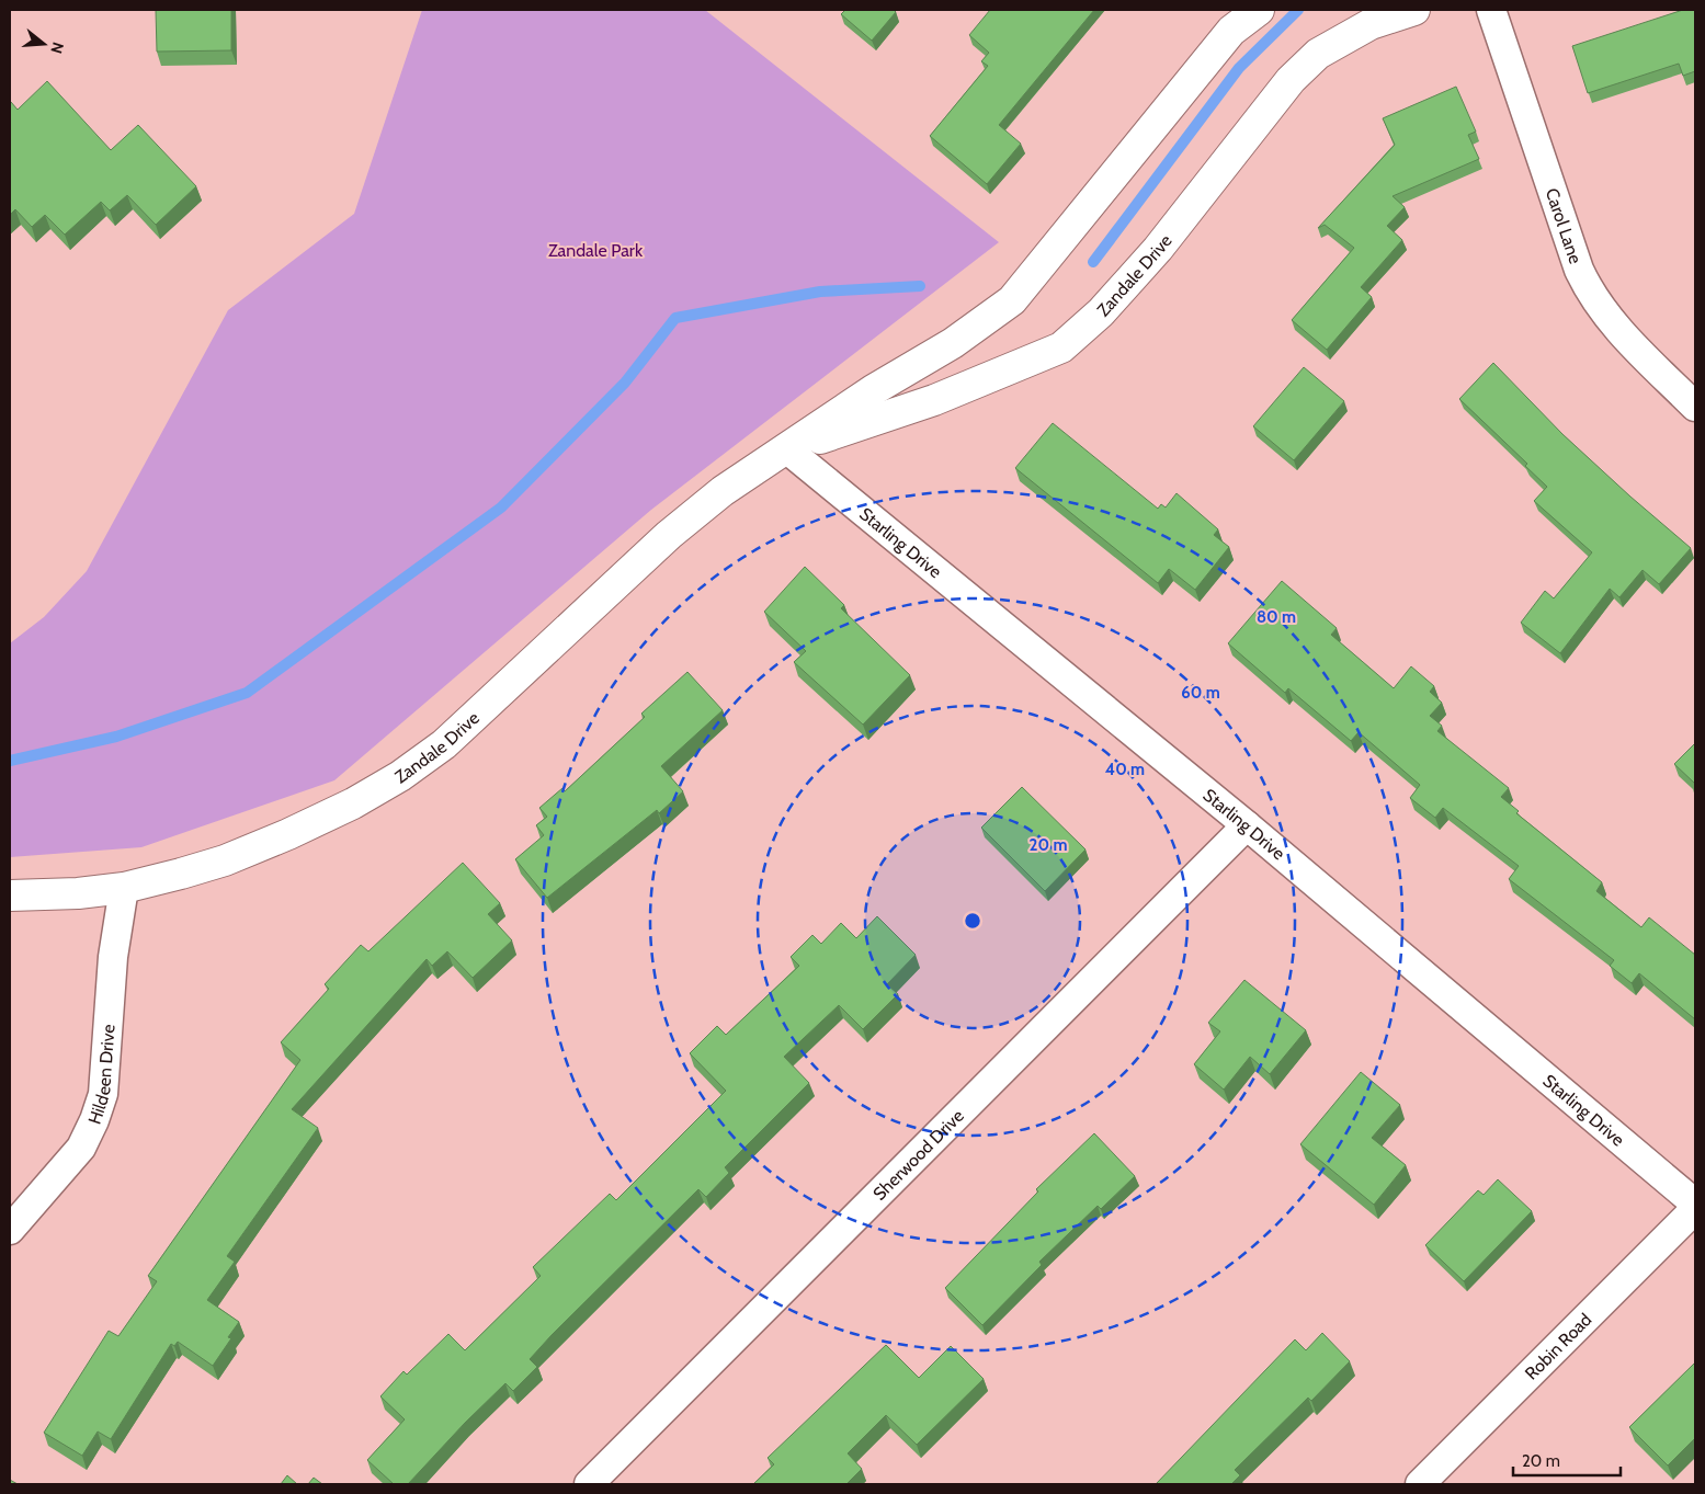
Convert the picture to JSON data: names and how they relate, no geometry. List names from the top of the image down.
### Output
{
  "streets": {
    "street": [
      "Carol Lane",
      "Zandale Drive",
      "Starling Drive",
      "Hildeen Drive",
      "Sherwood Drive",
      "Robin Road"
    ]
  },
  "crossings": [
    ["Zandale Drive", "Starling Drive"],
    ["Zandale Drive", "Hildeen Drive"],
    ["Starling Drive", "Sherwood Drive"]
  ],
  "parks": ["Zandale Park"],
  "scale_bar": "20 m",
  "north": "right",
  "rings": [
    "80 m",
    "60 m",
    "40 m",
    "20 m"
  ]
}
